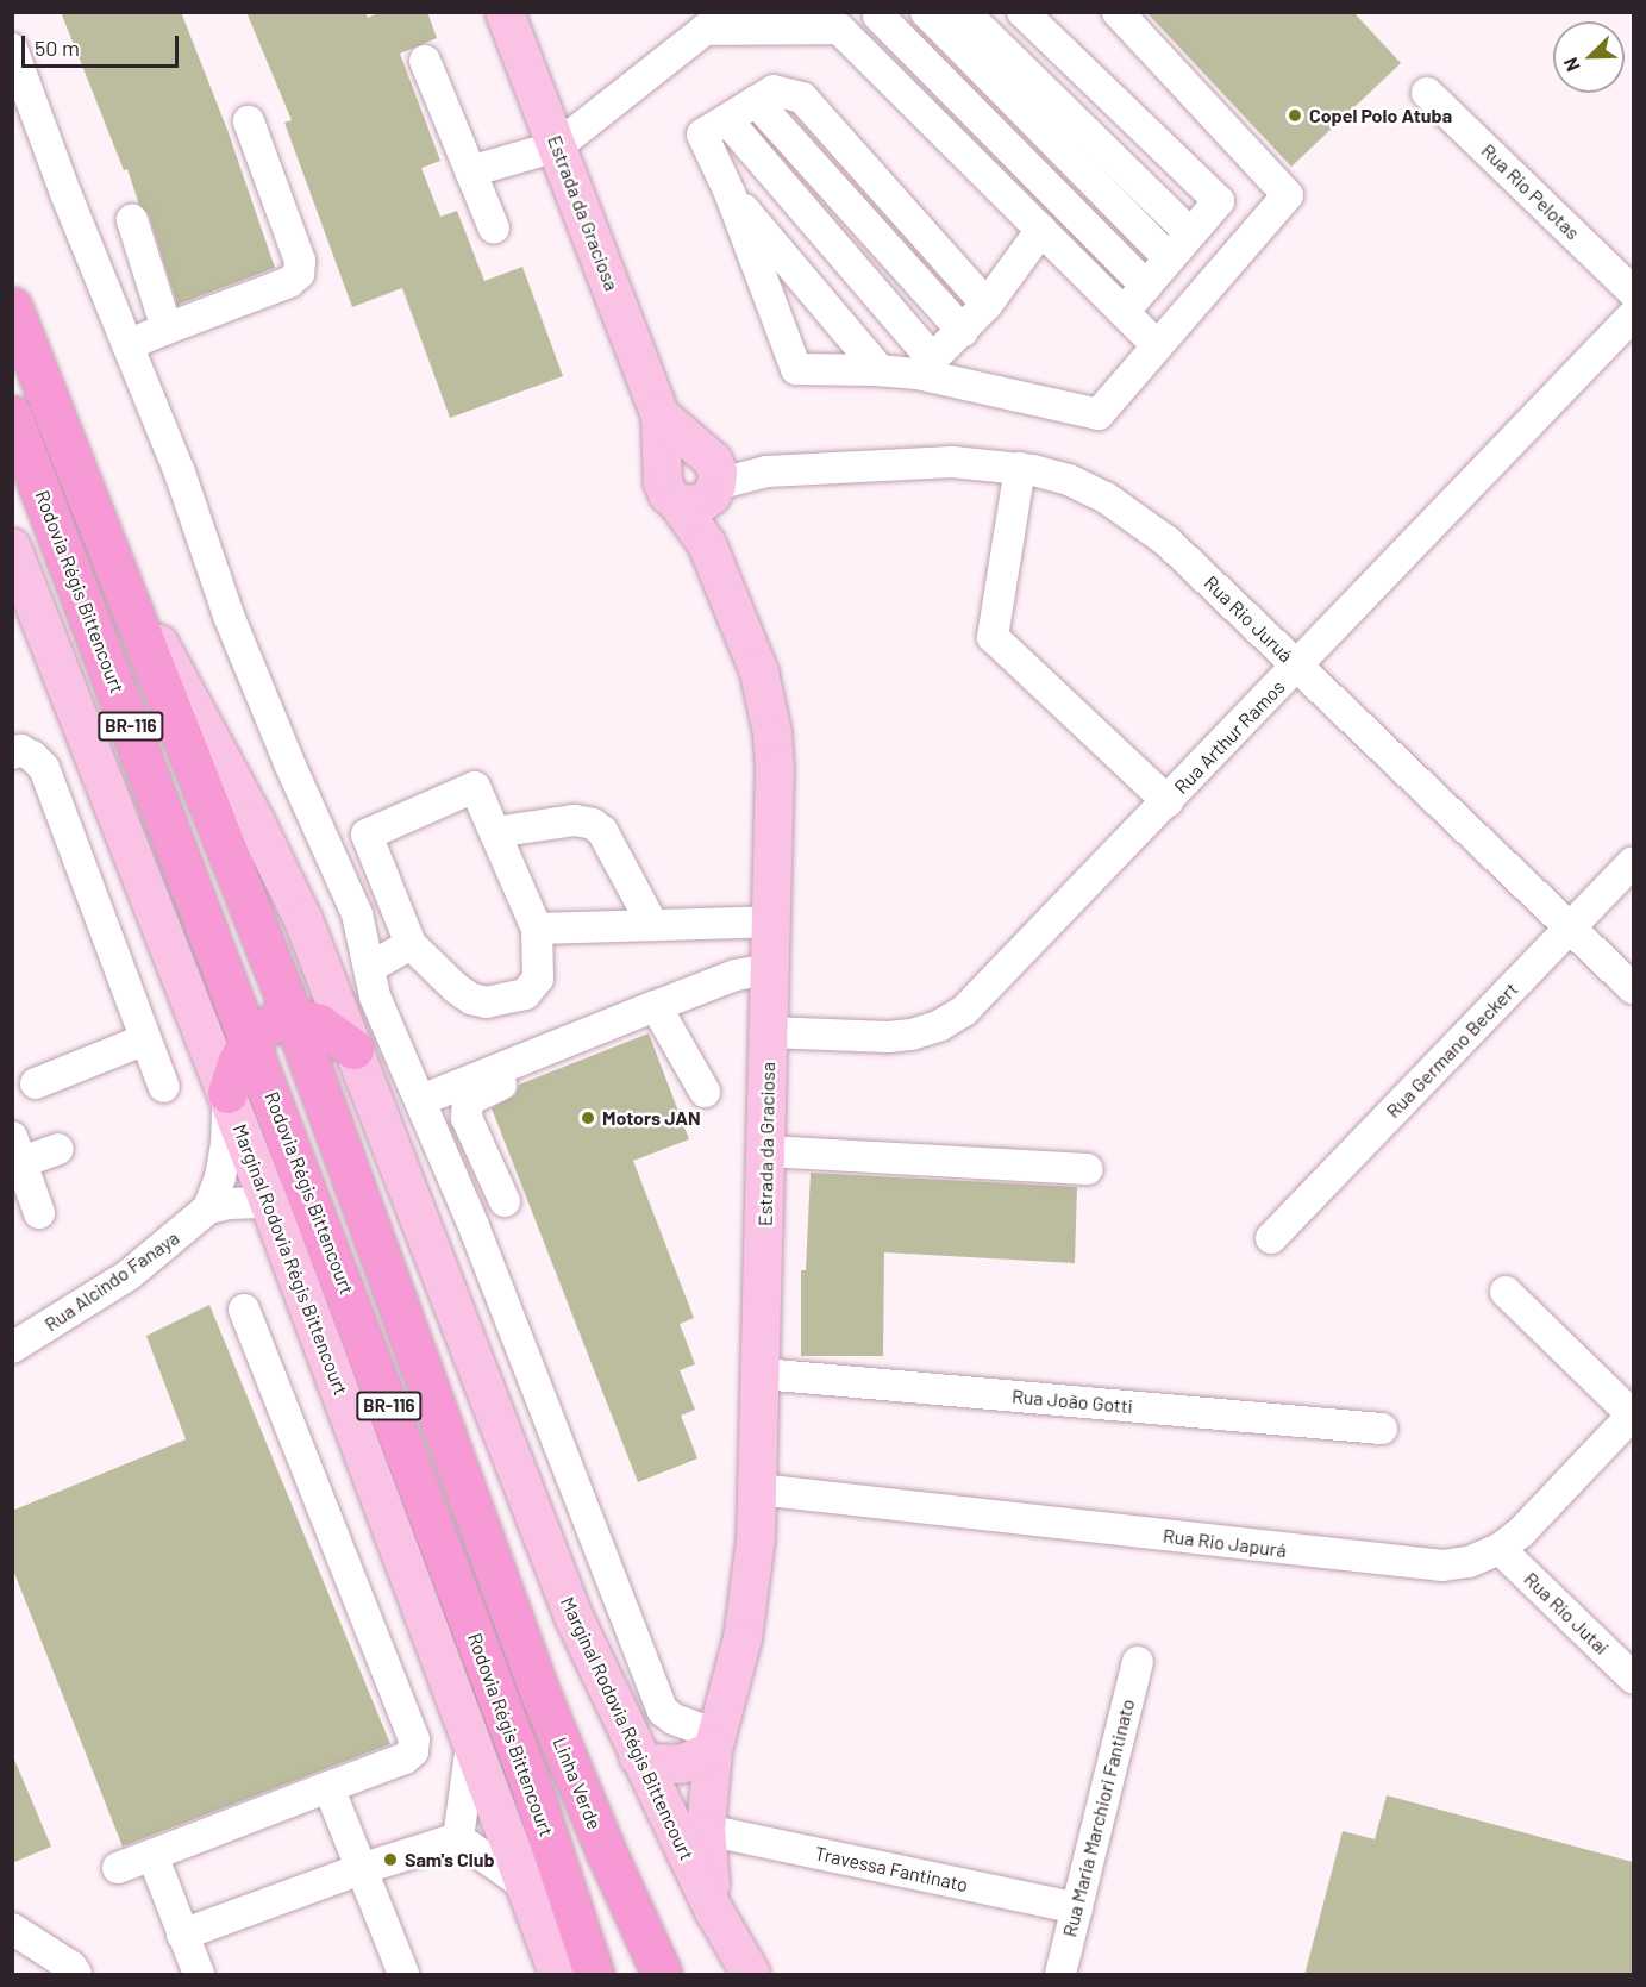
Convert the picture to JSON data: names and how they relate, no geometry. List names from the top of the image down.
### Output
{
  "streets": {
    "highway": ["Rodovia Régis Bittencourt", "BR-116", "Linha Verde"],
    "main road": ["Estrada da Graciosa", "Marginal Rodovia Régis Bittencourt"],
    "street": [
      "Rua Rio Pelotas",
      "Rua Rio Juruá",
      "Rua Arthur Ramos",
      "Rua Germano Beckert",
      "Rua Alcindo Fanaya",
      "Rua João Gotti",
      "Rua Rio Japurá",
      "Rua Rio Jutaí",
      "Rua Maria Marchiori Fantinato",
      "Travessa Fantinato"
    ]
  },
  "crossings": [
    ["Estrada da Graciosa", "Rua Rio Juruá"],
    ["Estrada da Graciosa", "Rua Arthur Ramos"],
    ["Estrada da Graciosa", "Marginal Rodovia Régis Bittencourt"],
    ["Estrada da Graciosa", "Rua João Gotti"],
    ["Estrada da Graciosa", "Rua Rio Japurá"],
    ["Estrada da Graciosa", "Travessa Fantinato"],
    ["Rodovia Régis Bittencourt", "BR-116"],
    ["Rodovia Régis Bittencourt", "Marginal Rodovia Régis Bittencourt"],
    ["Rodovia Régis Bittencourt", "Linha Verde"],
    ["Rua Rio Juruá", "Rua Arthur Ramos"],
    ["Rua Rio Juruá", "Rua Germano Beckert"],
    ["Marginal Rodovia Régis Bittencourt", "Rua Alcindo Fanaya"],
    ["Rua Rio Japurá", "Rua Rio Jutaí"],
    ["Rua Maria Marchiori Fantinato", "Travessa Fantinato"]
  ],
  "places": ["Copel Polo Atuba", "Motors JAN", "Sam's Club"],
  "scale_bar": "50 m",
  "north": "bottom left"
}
